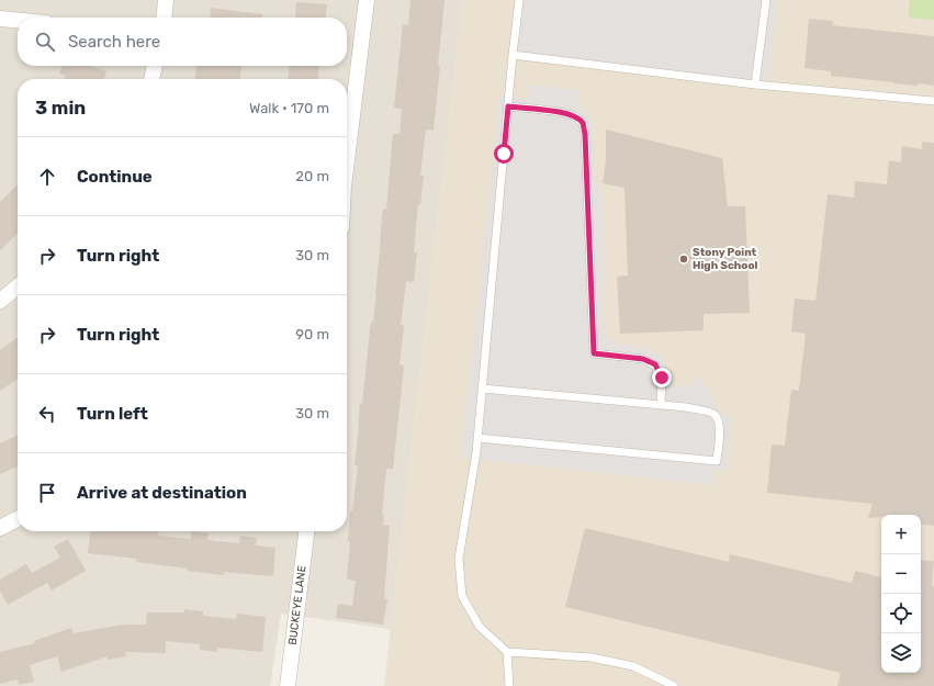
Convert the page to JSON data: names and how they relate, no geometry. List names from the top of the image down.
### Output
{
  "streets": {
    "street": ["BUCKEYE LANE"]
  },
  "places": ["Stony Point High School"],
  "page": {
    "search": "Search here",
    "heading": ["3 min", "Walk · 170 m"],
    "list": [
      ["Continue", "20 m"],
      ["Turn right", "30 m"],
      ["Turn right", "90 m"],
      ["Turn left", "30 m"],
      "Arrive at destination"
    ],
    "map_buttons": ["+", "−"]
  }
}
